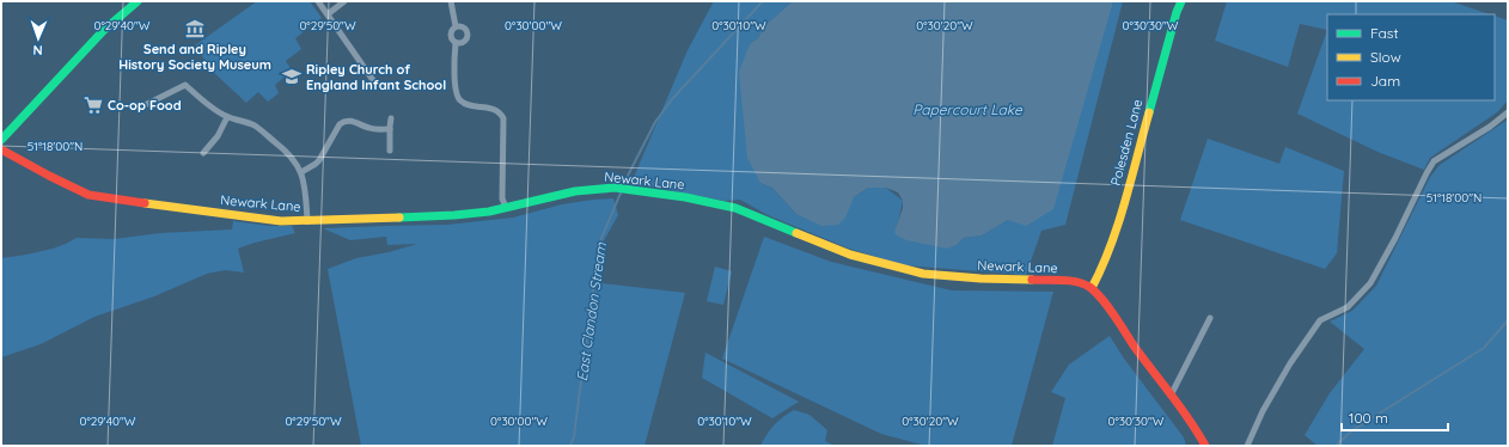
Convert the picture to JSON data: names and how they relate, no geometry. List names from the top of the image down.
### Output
{
  "streets": {
    "main road": ["Polesden Lane", "Newark Lane"]
  },
  "crossings": [
    ["Polesden Lane", "Newark Lane"]
  ],
  "water": ["Papercourt Lake", "East Clandon Stream"],
  "places": {
    "museum": ["Send and Ripley History Society Museum"],
    "school or university": ["Ripley Church of England Infant School"],
    "supermarket": ["Co-op Food"]
  },
  "legend": ["Fast", "Slow", "Jam"],
  "scale_bar": "100 m",
  "north": "bottom",
  "coordinates": [
    "0°29'40\"W",
    "0°29'50\"W",
    "0°30'00\"W",
    "0°30'10\"W",
    "0°30'20\"W",
    "0°30'30\"W",
    "51°18'00\"N"
  ]
}
